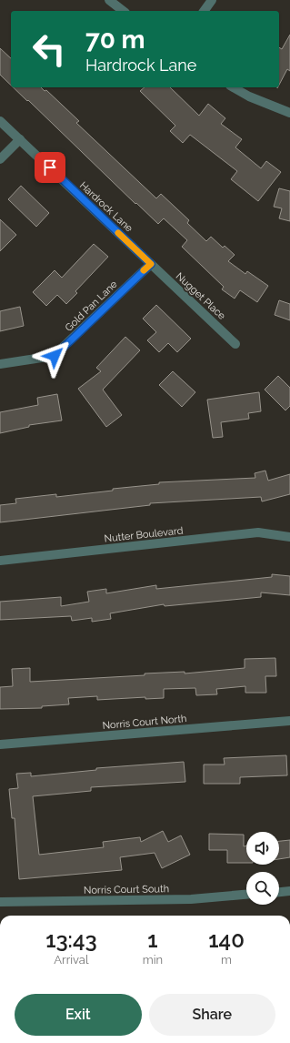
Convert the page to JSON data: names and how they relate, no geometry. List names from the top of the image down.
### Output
{
  "streets": {
    "street": [
      "Hardrock Lane",
      "Nugget Place",
      "Gold Pan Lane",
      "Nutter Boulevard",
      "Norris Court North",
      "Norris Court South"
    ]
  },
  "crossings": [
    ["Hardrock Lane", "Nugget Place"],
    ["Hardrock Lane", "Gold Pan Lane"],
    ["Nugget Place", "Gold Pan Lane"]
  ],
  "page": {
    "turn": ["70 m", "Hardrock Lane"],
    "eta": [
      "13:43",
      "Arrival",
      "1",
      "min",
      "140",
      "m"
    ],
    "buttons": ["Exit", "Share"]
  }
}
